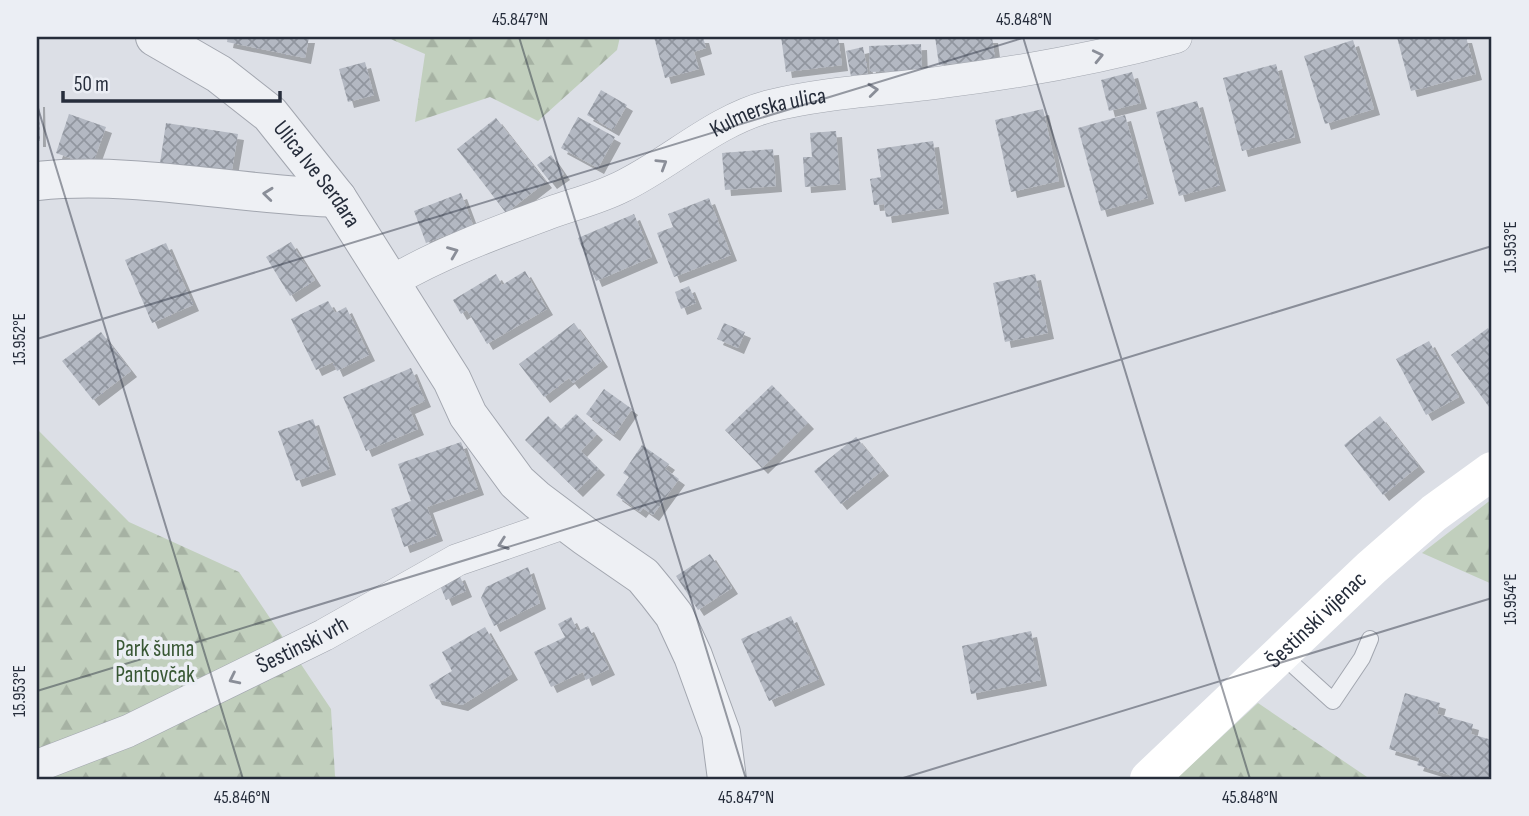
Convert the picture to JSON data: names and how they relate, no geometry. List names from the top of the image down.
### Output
{
  "streets": {
    "main road": ["Šestinski vijenac"],
    "street": ["Kulmerska ulica", "Ulica Ive Serdara", "Šestinski vrh"]
  },
  "crossings": [
    ["Kulmerska ulica", "Ulica Ive Serdara"]
  ],
  "one_way": ["Kulmerska ulica", "Šestinski vrh"],
  "parks": ["Park šuma Pantovčak"],
  "scale_bar": "50 m",
  "coordinates": [
    "45.847°N",
    "45.848°N",
    "15.953°E",
    "15.952°E",
    "15.954°E",
    "45.846°N"
  ]
}
